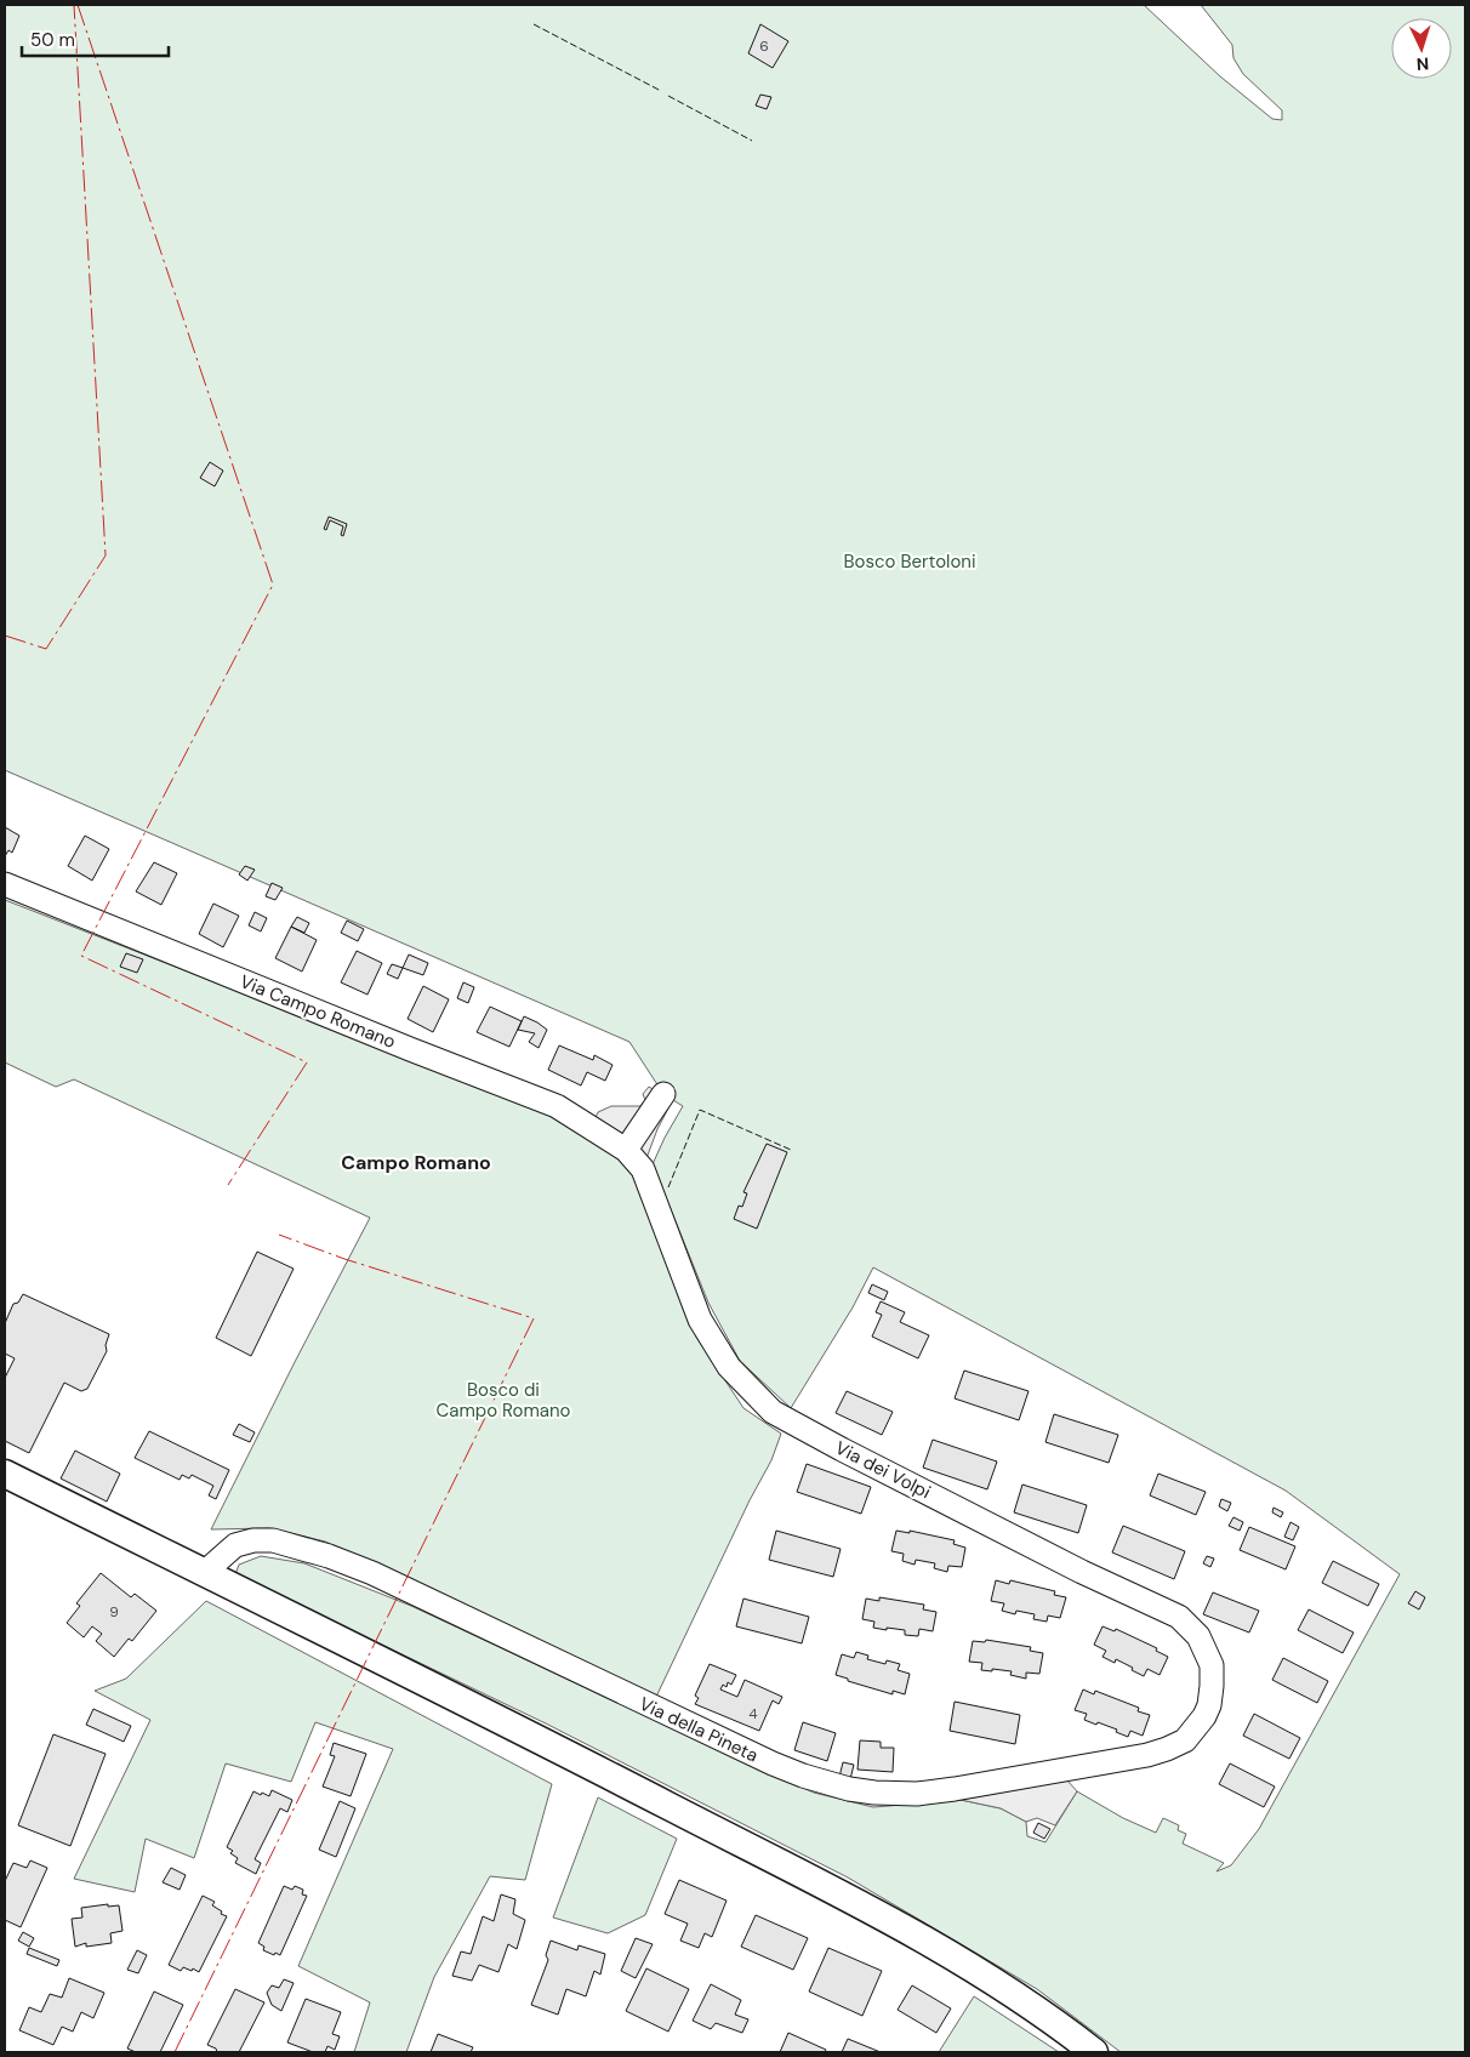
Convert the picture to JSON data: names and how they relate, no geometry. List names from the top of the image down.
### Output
{
  "streets": {
    "street": ["Via Campo Romano", "Via dei Volpi", "Via della Pineta"]
  },
  "crossings": [
    ["Via Campo Romano", "Via dei Volpi"],
    ["Via dei Volpi", "Via della Pineta"]
  ],
  "districts": ["Campo Romano"],
  "parks": ["Bosco Bertoloni", "Bosco di Campo Romano"],
  "house_numbers": ["6", "9", "4"],
  "scale_bar": "50 m",
  "north": "bottom"
}
